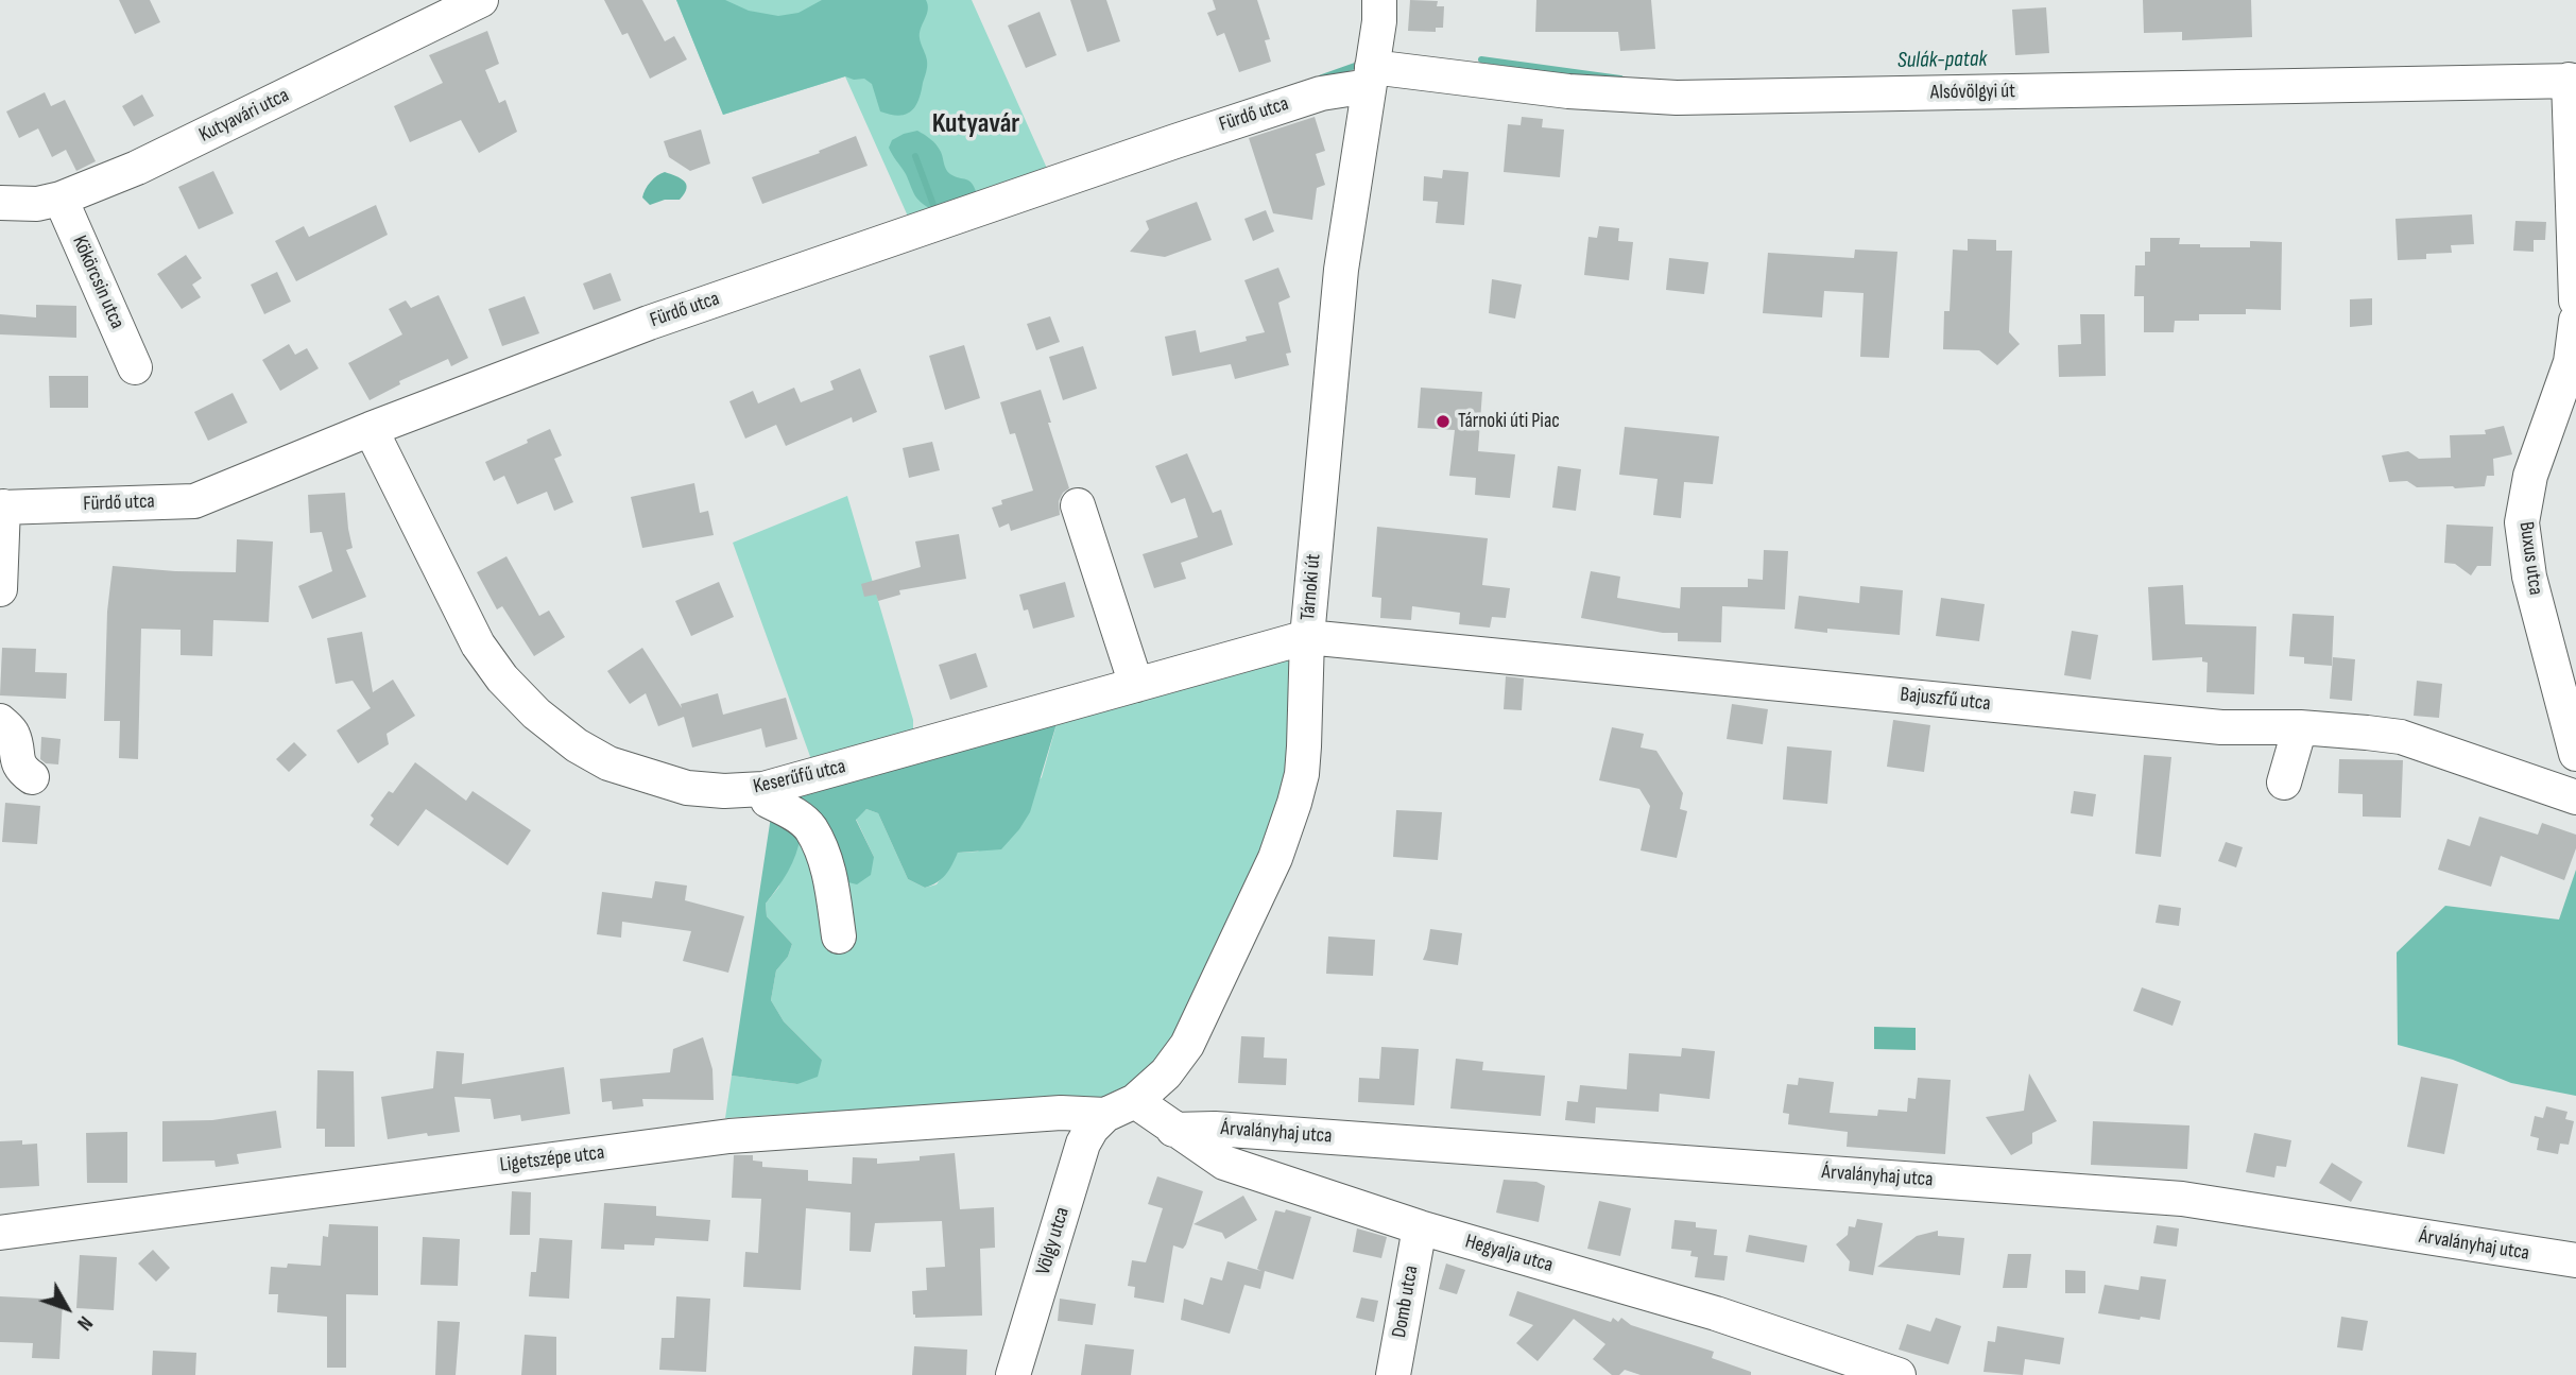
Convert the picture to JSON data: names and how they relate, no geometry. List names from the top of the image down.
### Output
{
  "streets": {
    "street": [
      "Alsóvölgyi út",
      "Fürdő utca",
      "Kutyavári utca",
      "Kökörcsin utca",
      "Buxus utca",
      "Tárnoki út",
      "Bajuszfű utca",
      "Keserűfű utca",
      "Árvalányhaj utca",
      "Ligetszépe utca",
      "Völgy utca",
      "Hegyalja utca",
      "Domb utca"
    ]
  },
  "crossings": [
    ["Alsóvölgyi út", "Fürdő utca"],
    ["Alsóvölgyi út", "Tárnoki út"],
    ["Fürdő utca", "Tárnoki út"],
    ["Fürdő utca", "Keserűfű utca"],
    ["Kutyavári utca", "Kökörcsin utca"],
    ["Tárnoki út", "Bajuszfű utca"],
    ["Tárnoki út", "Keserűfű utca"],
    ["Tárnoki út", "Ligetszépe utca"],
    ["Tárnoki út", "Völgy utca"],
    ["Tárnoki út", "Hegyalja utca"],
    ["Bajuszfű utca", "Keserűfű utca"],
    ["Árvalányhaj utca", "Hegyalja utca"],
    ["Ligetszépe utca", "Völgy utca"],
    ["Ligetszépe utca", "Hegyalja utca"],
    ["Völgy utca", "Hegyalja utca"],
    ["Hegyalja utca", "Domb utca"]
  ],
  "districts": ["Kutyavár"],
  "water": ["Sulák-patak"],
  "places": ["Tárnoki úti Piac"],
  "north": "bottom right"
}
